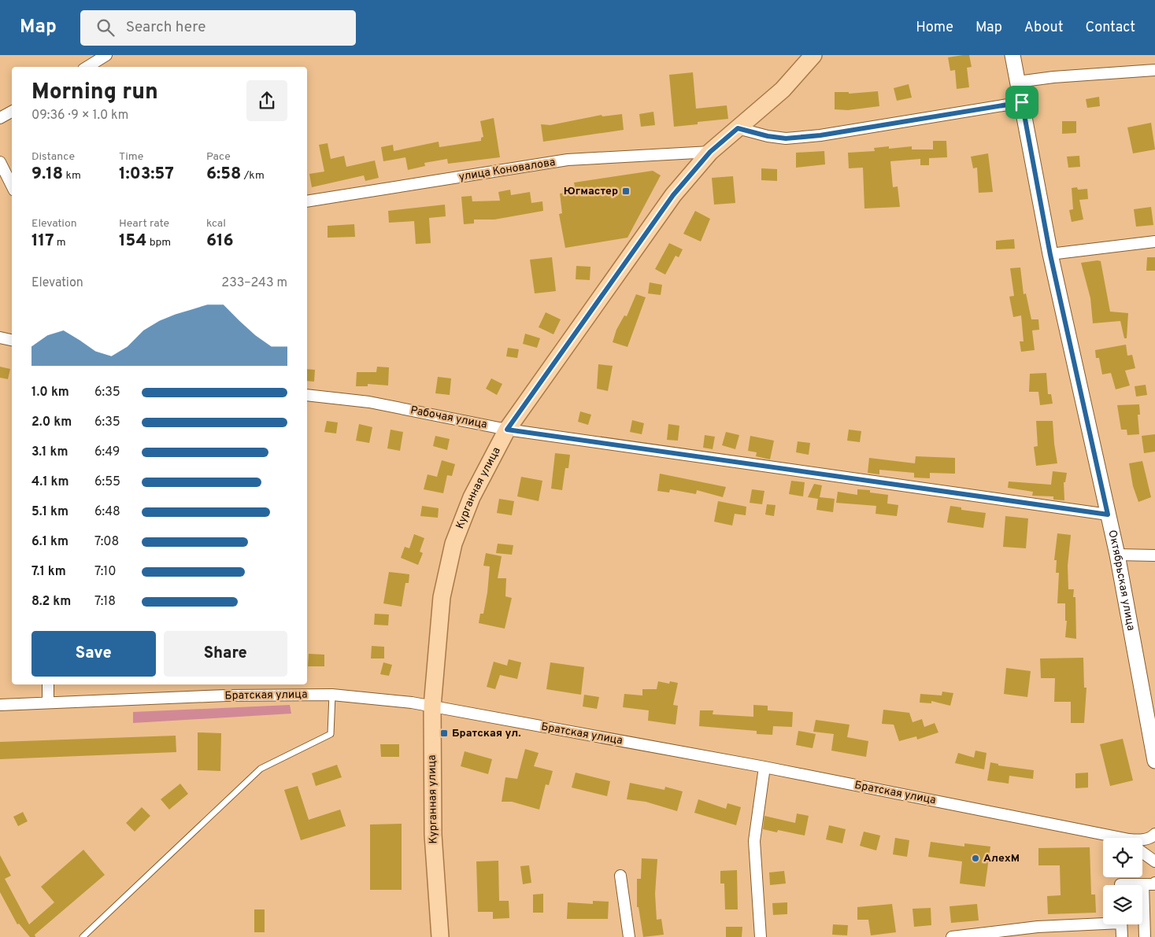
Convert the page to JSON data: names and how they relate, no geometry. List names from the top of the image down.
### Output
{
  "streets": {
    "main road": ["Курганная улица"],
    "street": [
      "улица Коновалова",
      "Рабочая улица",
      "Октябрьская улица",
      "Братская улица"
    ]
  },
  "crossings": [
    ["улица Коновалова", "Курганная улица"],
    ["Рабочая улица", "Курганная улица"],
    ["Рабочая улица", "Октябрьская улица"],
    ["Курганная улица", "Братская улица"]
  ],
  "places": {
    "transit": ["Югмастер", "Братская ул."],
    "other": ["АлехМ"]
  },
  "page": {
    "header": "Map",
    "search": "Search here",
    "nav": [
      "Home",
      "Map",
      "About",
      "Contact"
    ],
    "heading": ["Morning run", "09:36 · 9 × 1.0 km"],
    "stats": [
      ["Distance", "9.18 km"],
      ["Time", "1:03:57"],
      ["Pace", "6:58 /km"],
      ["Elevation", "117 m"],
      ["Heart rate", "154 bpm"],
      ["kcal", "616"]
    ],
    "chart": ["Elevation", "233–243 m"],
    "list": [
      {
        "name": "1.0 km",
        "note": "6:35"
      },
      {
        "name": "2.0 km",
        "note": "6:35"
      },
      {
        "name": "3.1 km",
        "note": "6:49"
      },
      {
        "name": "4.1 km",
        "note": "6:55"
      },
      {
        "name": "5.1 km",
        "note": "6:48"
      },
      {
        "name": "6.1 km",
        "note": "7:08"
      },
      {
        "name": "7.1 km",
        "note": "7:10"
      },
      {
        "name": "8.2 km",
        "note": "7:18"
      }
    ],
    "buttons": ["Save", "Share"]
  }
}
